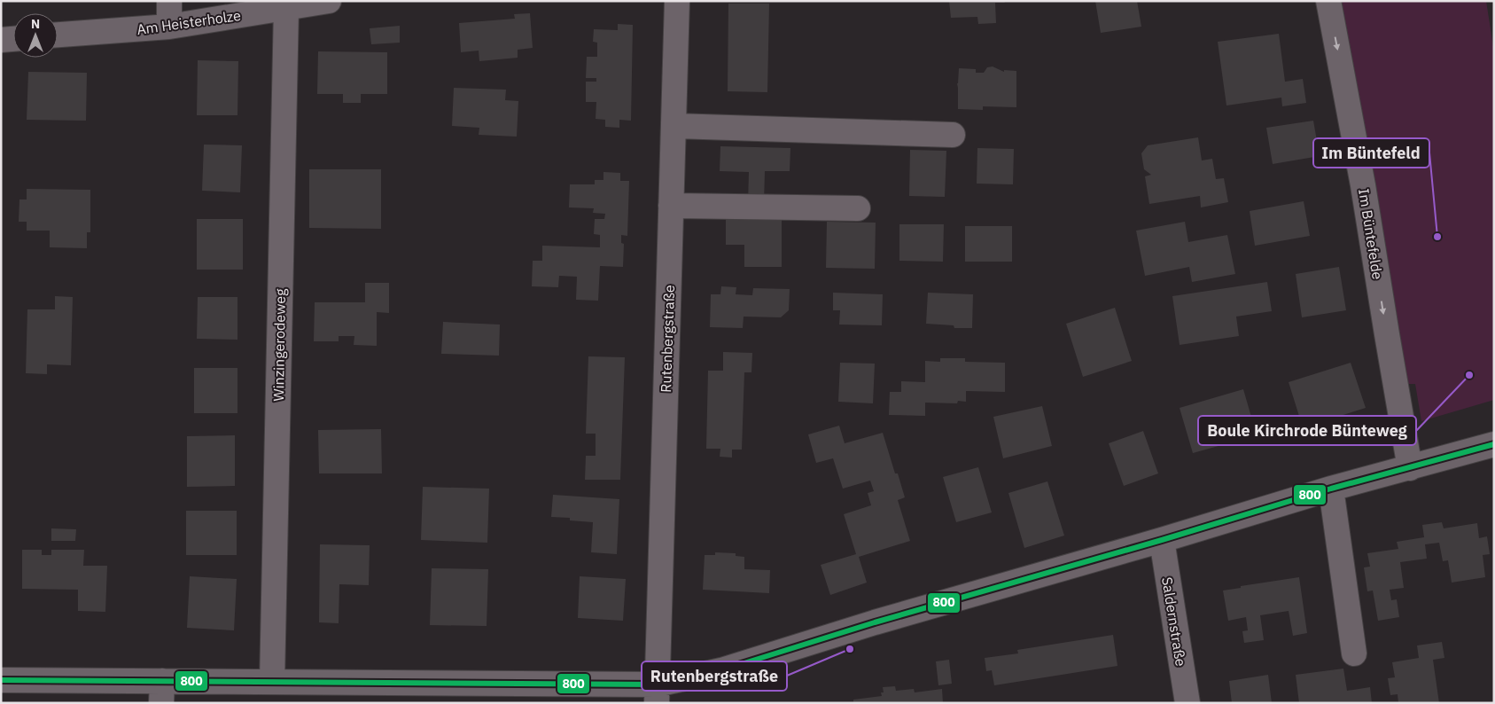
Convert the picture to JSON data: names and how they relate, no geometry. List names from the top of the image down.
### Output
{
  "streets": {
    "street": [
      "Am Heisterholze",
      "Im Büntefelde",
      "Rutenbergstraße",
      "Winzingerodeweg",
      "Saldernstraße"
    ]
  },
  "crossings": [
    ["Am Heisterholze", "Winzingerodeweg"]
  ],
  "one_way": ["Im Büntefelde"],
  "places": ["Im Büntefeld", "Boule Kirchrode Bünteweg", "Rutenbergstraße"],
  "lines": ["transit line 800"],
  "north": "top"
}
